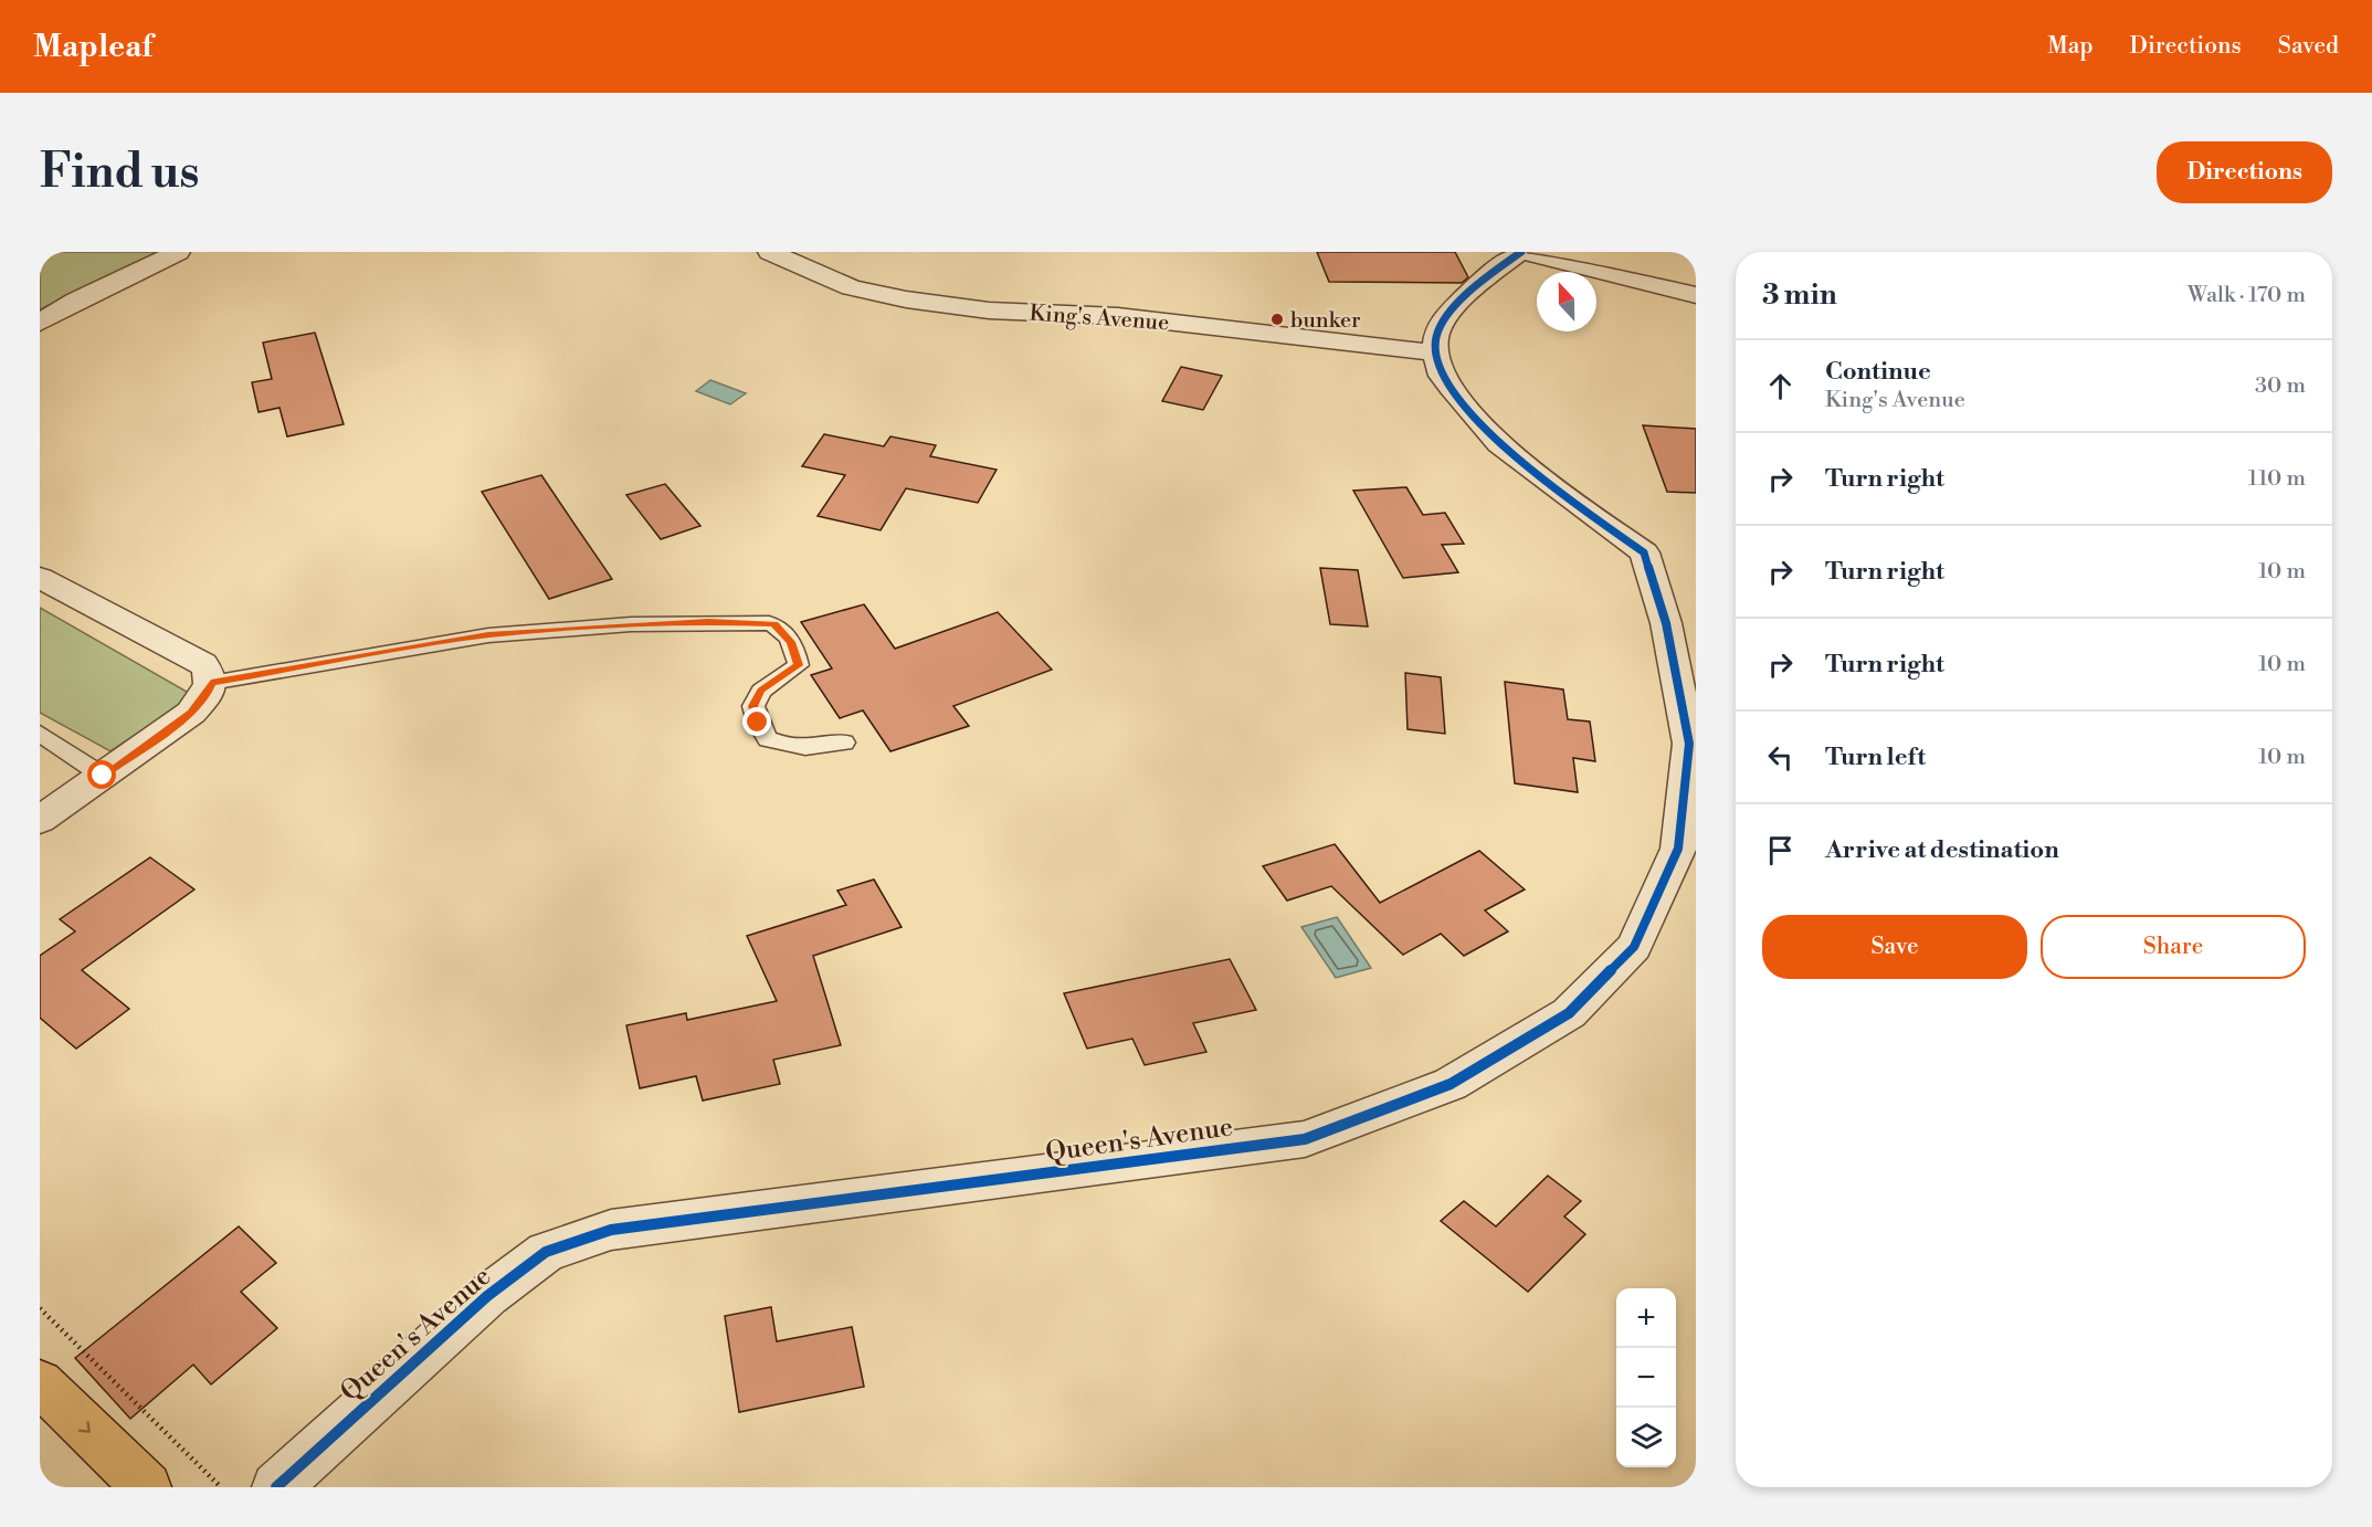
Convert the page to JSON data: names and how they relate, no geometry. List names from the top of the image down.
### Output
{
  "streets": {
    "street": ["King's Avenue", "Queen's Avenue"]
  },
  "crossings": [
    ["King's Avenue", "Queen's Avenue"]
  ],
  "places": ["bunker"],
  "north": "top",
  "page": {
    "header": "Mapleaf",
    "nav": ["Map", "Directions", "Saved"],
    "buttons": [
      "Directions",
      ["Save", "Share"]
    ],
    "title": "Find us",
    "heading": ["3 min", "Walk · 170 m"],
    "list": [
      ["Continue", "King's Avenue", "30 m"],
      ["Turn right", "110 m"],
      ["Turn right", "10 m"],
      ["Turn right", "10 m"],
      ["Turn left", "10 m"],
      "Arrive at destination"
    ],
    "map_buttons": ["+", "−"]
  }
}
